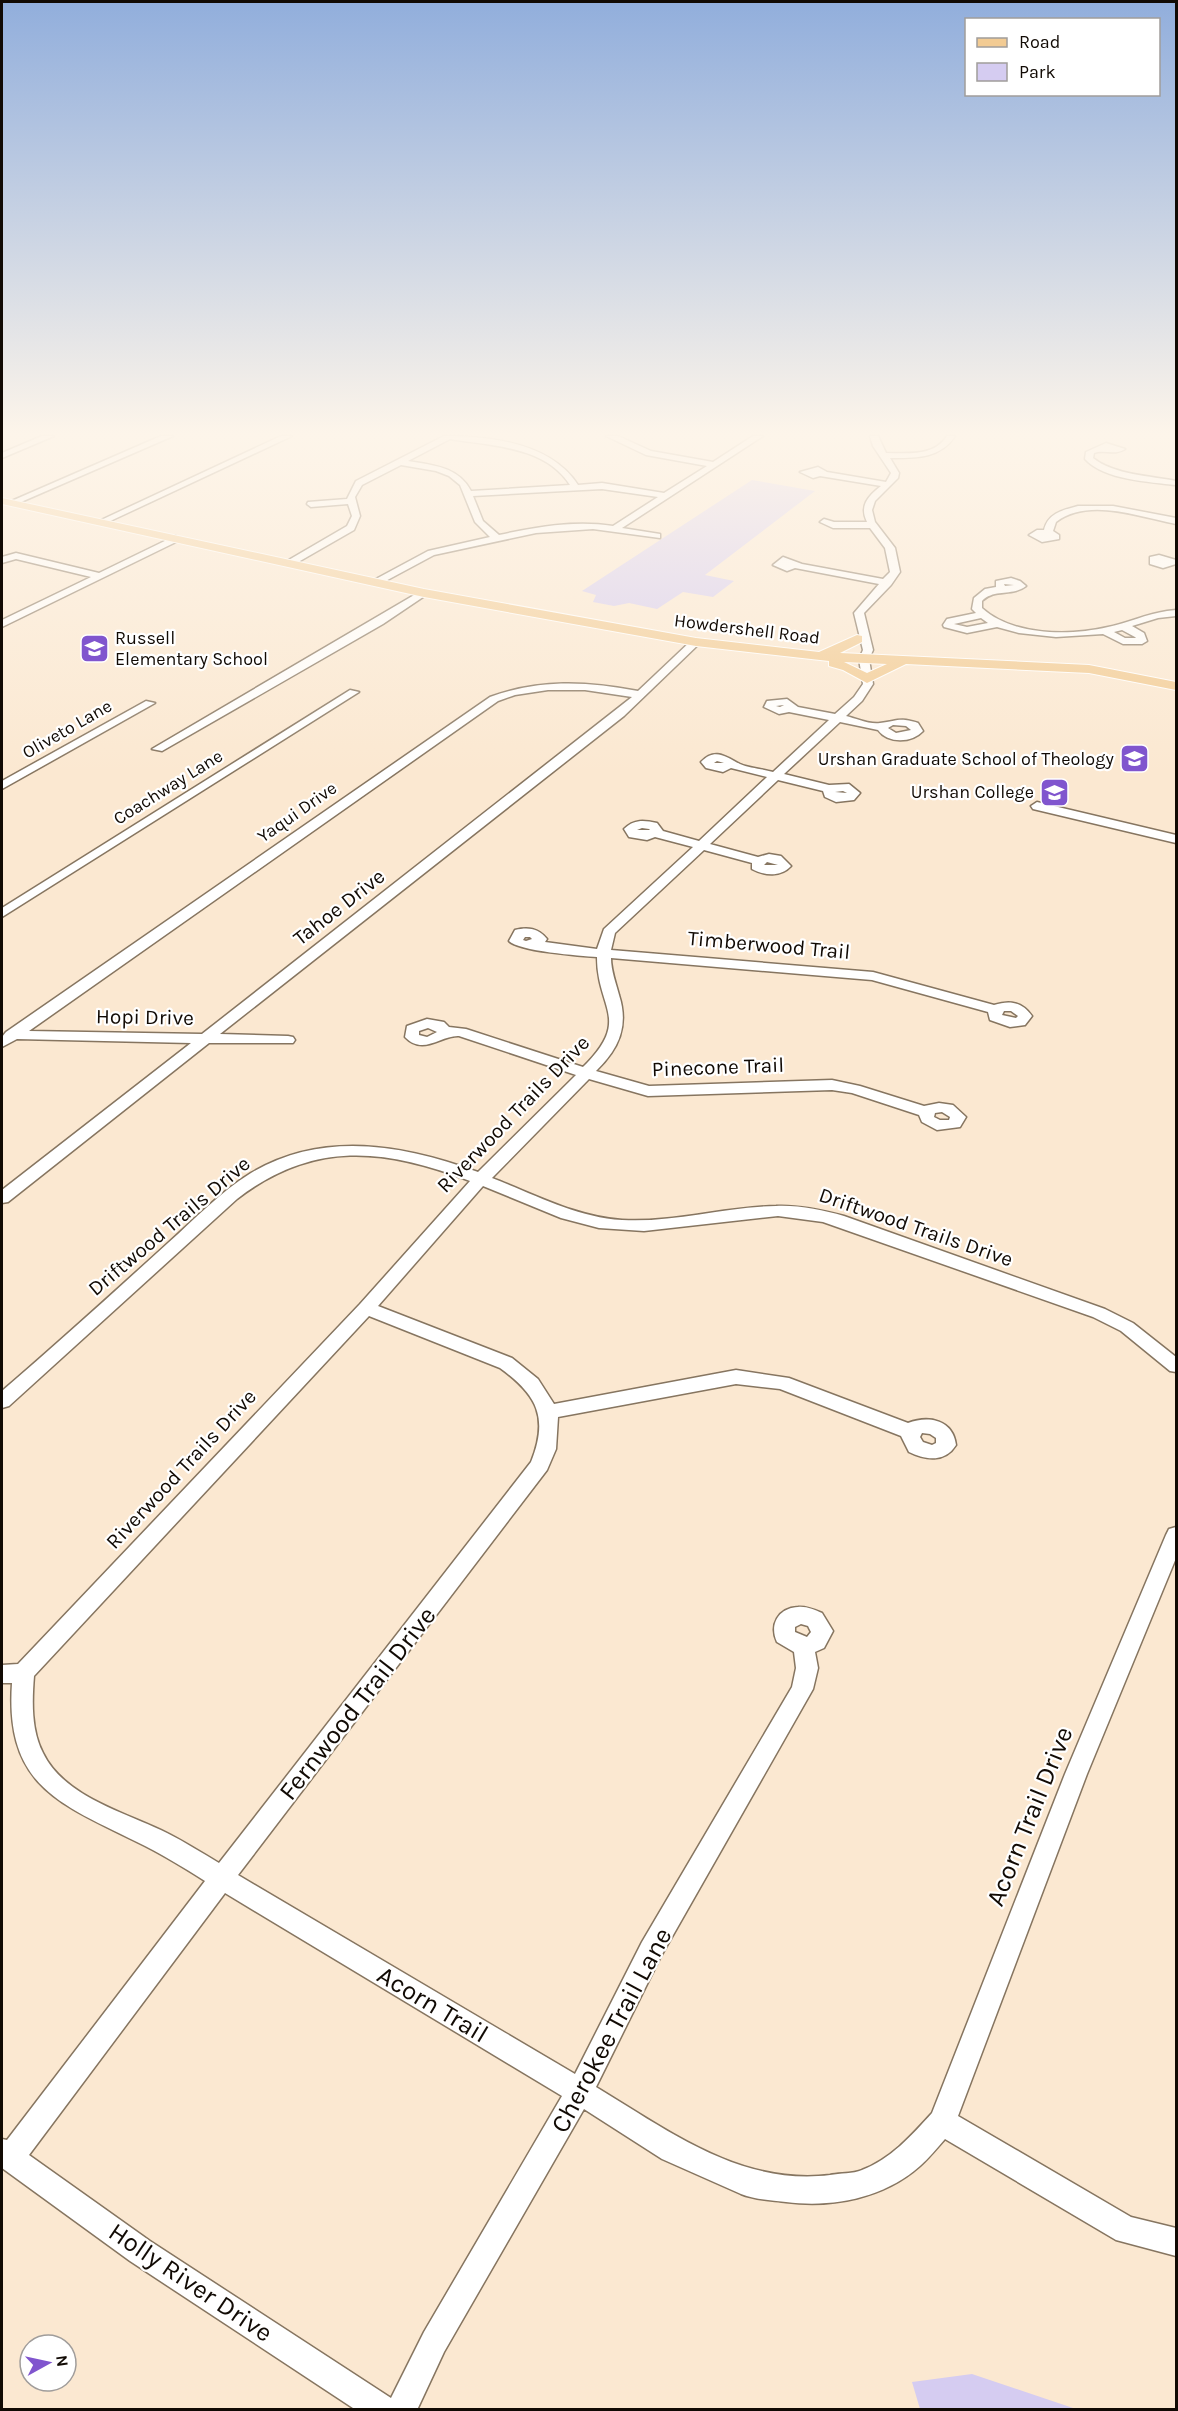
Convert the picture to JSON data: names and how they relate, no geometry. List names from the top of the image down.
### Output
{
  "streets": {
    "main road": ["Howdershell Road"],
    "street": [
      "Oliveto Lane",
      "Coachway Lane",
      "Yaqui Drive",
      "Tahoe Drive",
      "Timberwood Trail",
      "Hopi Drive",
      "Pinecone Trail",
      "Riverwood Trails Drive",
      "Driftwood Trails Drive",
      "Fernwood Trail Drive",
      "Acorn Trail Drive",
      "Acorn Trail",
      "Cherokee Trail Lane",
      "Holly River Drive"
    ]
  },
  "crossings": [
    ["Howdershell Road", "Tahoe Drive"],
    ["Yaqui Drive", "Tahoe Drive"],
    ["Yaqui Drive", "Hopi Drive"],
    ["Tahoe Drive", "Hopi Drive"],
    ["Timberwood Trail", "Riverwood Trails Drive"],
    ["Pinecone Trail", "Riverwood Trails Drive"],
    ["Riverwood Trails Drive", "Driftwood Trails Drive"],
    ["Riverwood Trails Drive", "Acorn Trail"],
    ["Fernwood Trail Drive", "Acorn Trail"],
    ["Fernwood Trail Drive", "Holly River Drive"],
    ["Acorn Trail Drive", "Acorn Trail"],
    ["Acorn Trail", "Cherokee Trail Lane"]
  ],
  "places": {
    "school or university": ["Russell Elementary School", "Urshan Graduate School of Theology", "Urshan College"]
  },
  "legend": ["Road", "Park"],
  "north": "right"
}
